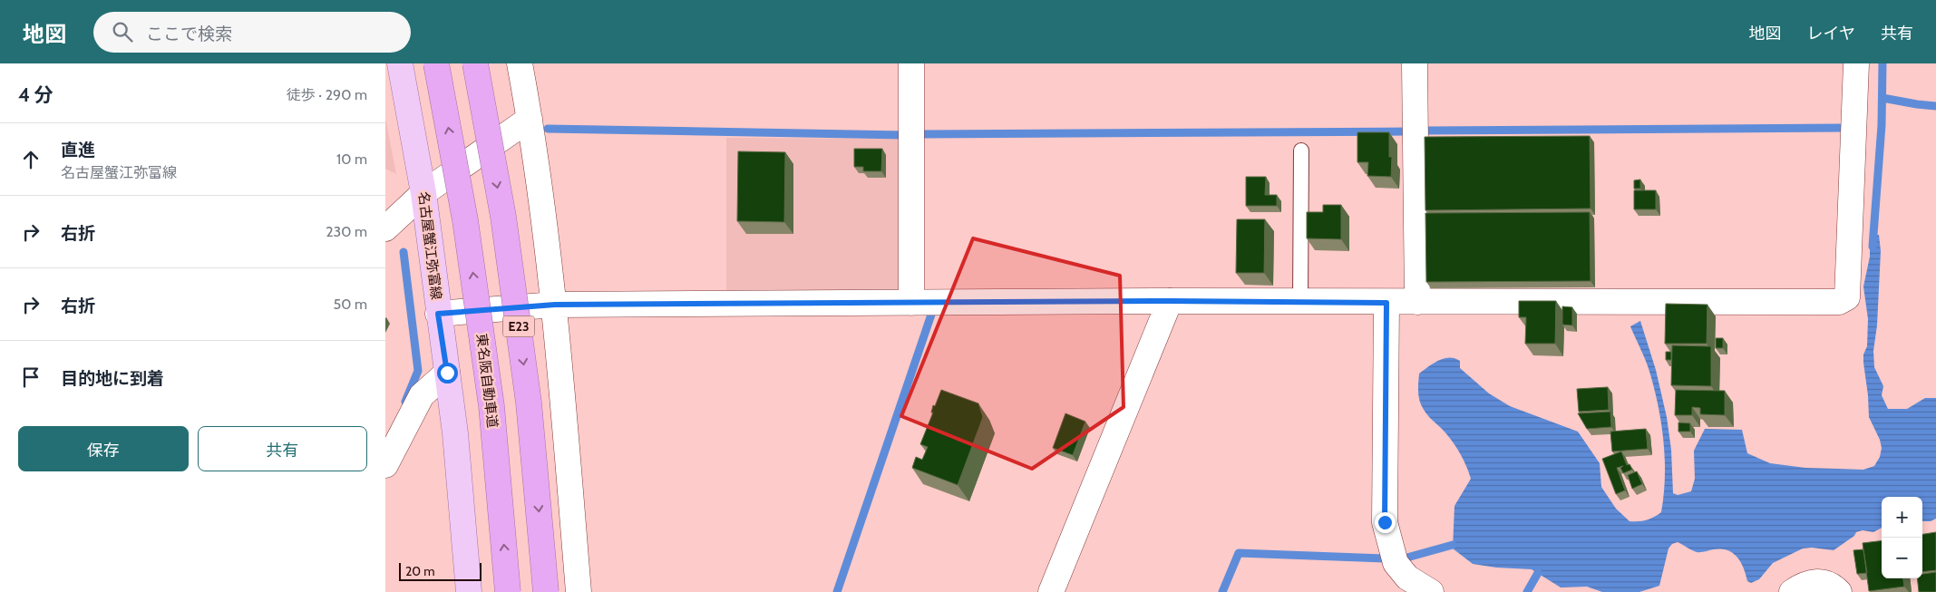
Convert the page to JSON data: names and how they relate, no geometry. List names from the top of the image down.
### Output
{
  "streets": {
    "highway": ["E23", "東名阪自動車道"],
    "main road": ["名古屋蟹江弥富線"]
  },
  "scale_bar": "20 m",
  "page": {
    "header": "地図",
    "search": "ここで検索",
    "nav": ["地図", "レイヤ", "共有"],
    "heading": ["4 分", "徒歩 · 290 m"],
    "list": [
      ["直進", "名古屋蟹江弥富線", "10 m"],
      ["右折", "230 m"],
      ["右折", "50 m"],
      "目的地に到着"
    ],
    "buttons": ["保存", "共有"],
    "map_buttons": ["+", "−"],
    "scale": "20 m"
  }
}
